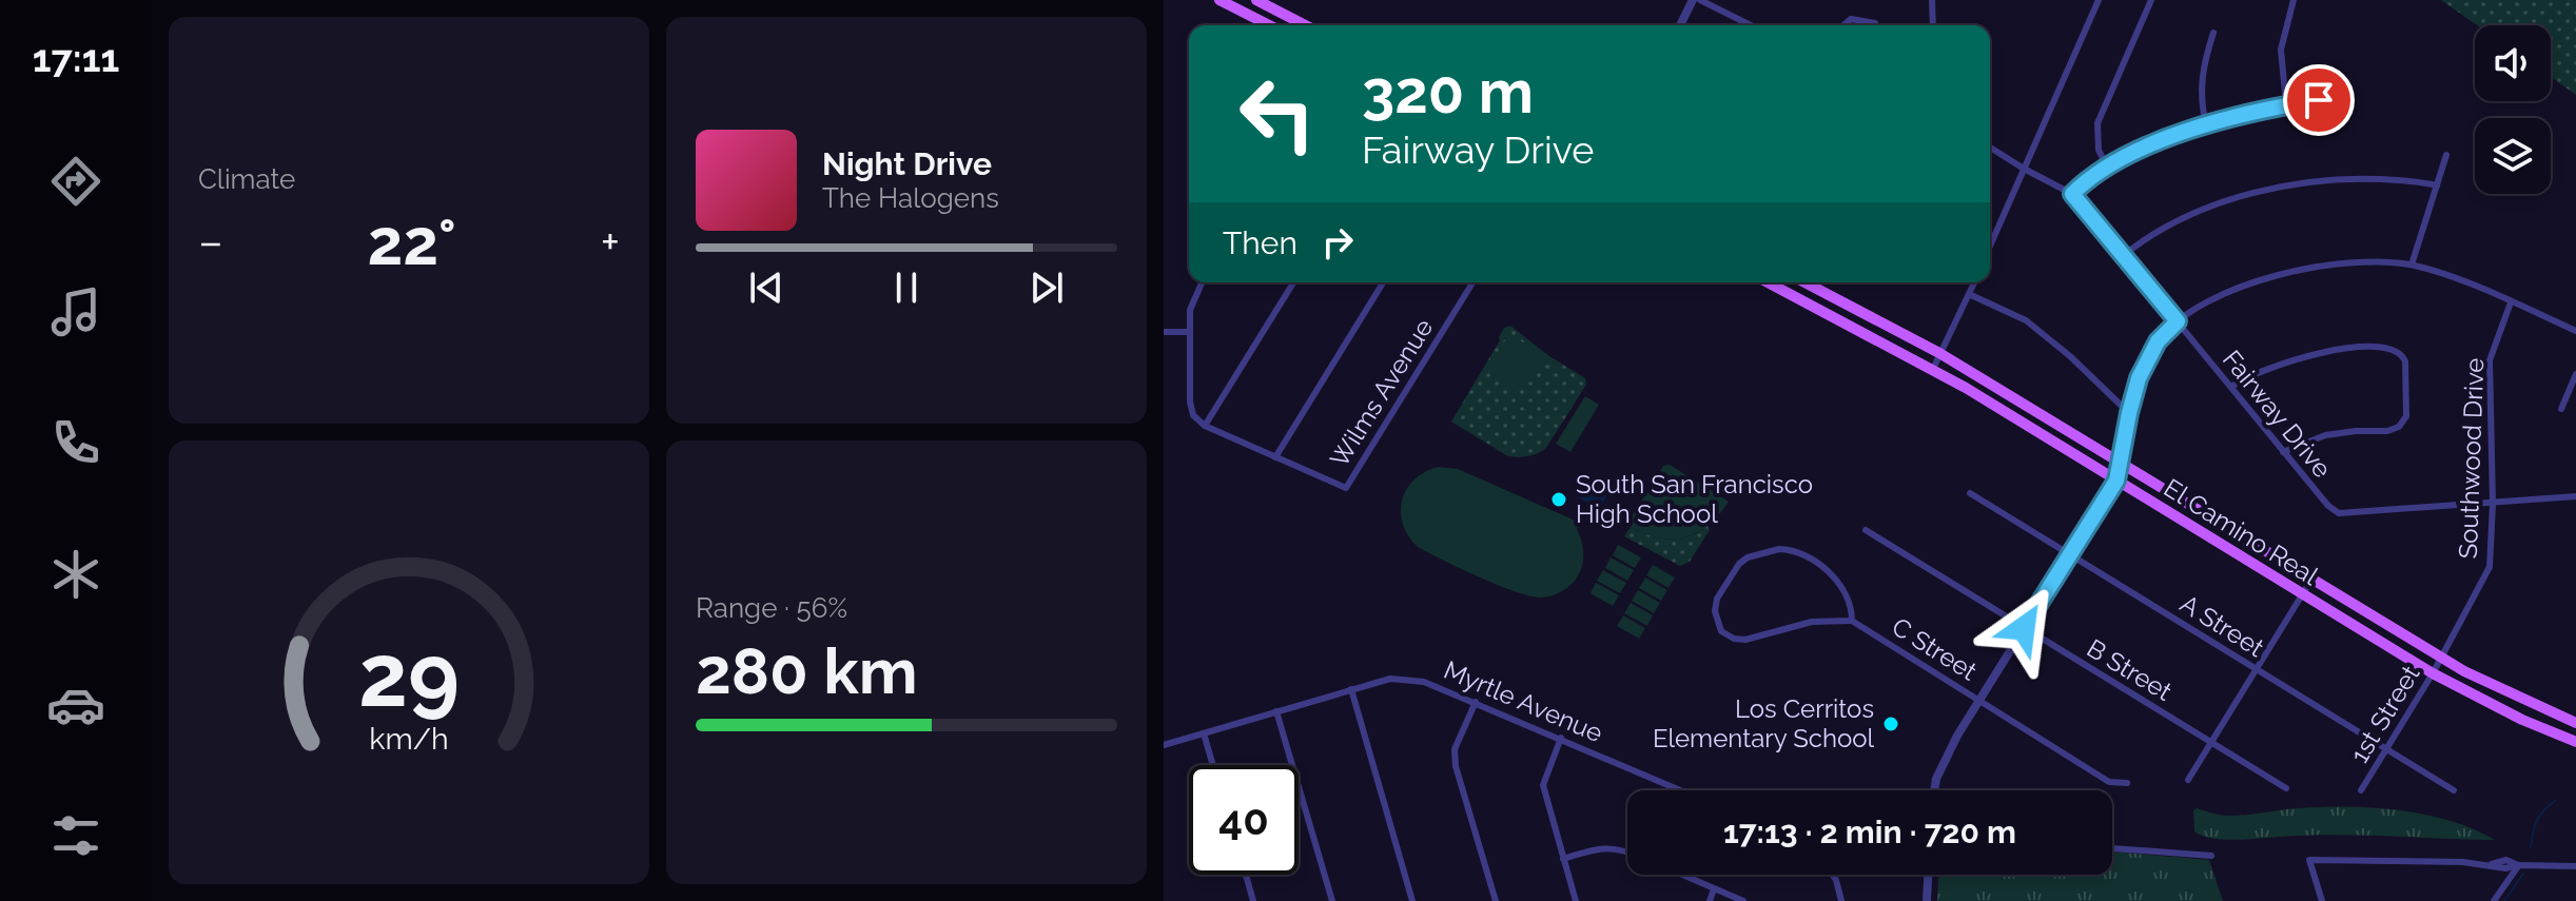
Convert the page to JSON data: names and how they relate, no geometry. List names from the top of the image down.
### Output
{
  "streets": {
    "main road": ["El Camino Real"],
    "street": [
      "Wilms Avenue",
      "Fairway Drive",
      "Southwood Drive",
      "A Street",
      "C Street",
      "B Street",
      "Myrtle Avenue",
      "1st Street"
    ]
  },
  "crossings": [
    ["Fairway Drive", "Southwood Drive"],
    ["Southwood Drive", "El Camino Real"],
    ["Southwood Drive", "1st Street"],
    ["El Camino Real", "1st Street"],
    ["A Street", "1st Street"]
  ],
  "places": ["South San Francisco High School", "Los Cerritos Elementary School"],
  "page": {
    "tabs": "17:11",
    "tile": [
      "Climate",
      ["Range · 56%", "280 km"]
    ],
    "turn": ["320 m", "Fairway Drive"],
    "song": ["Night Drive", "The Halogens"],
    "then": "Then",
    "heat": ["−", "22°", "+"],
    "limit": "40",
    "trip": "17:13 · 2 min · 720 m",
    "gauge": ["29", "km/h"]
  }
}
